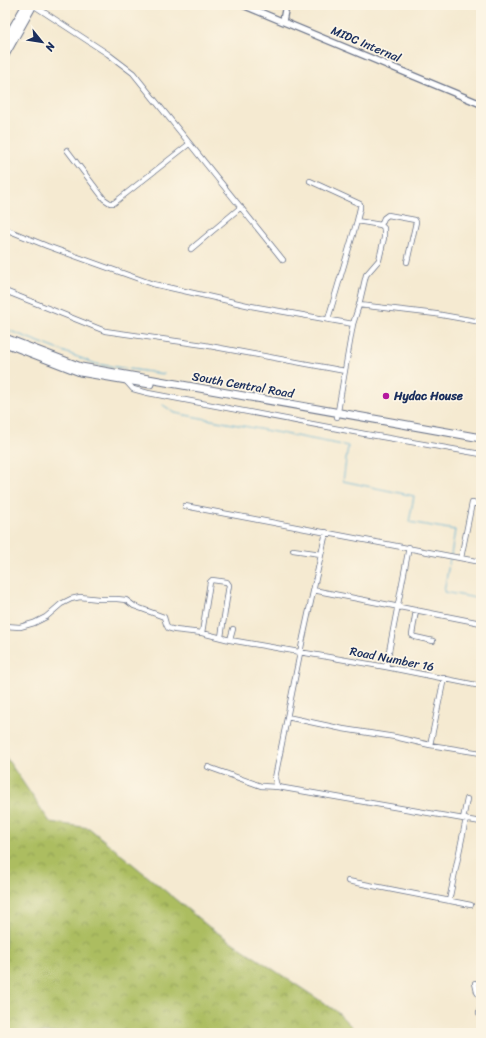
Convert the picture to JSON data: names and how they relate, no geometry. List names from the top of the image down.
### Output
{
  "streets": {
    "main road": ["South Central Road"],
    "street": ["MIDC Internal", "Road Number 16"]
  },
  "places": ["Hydac House"],
  "north": "bottom right"
}
